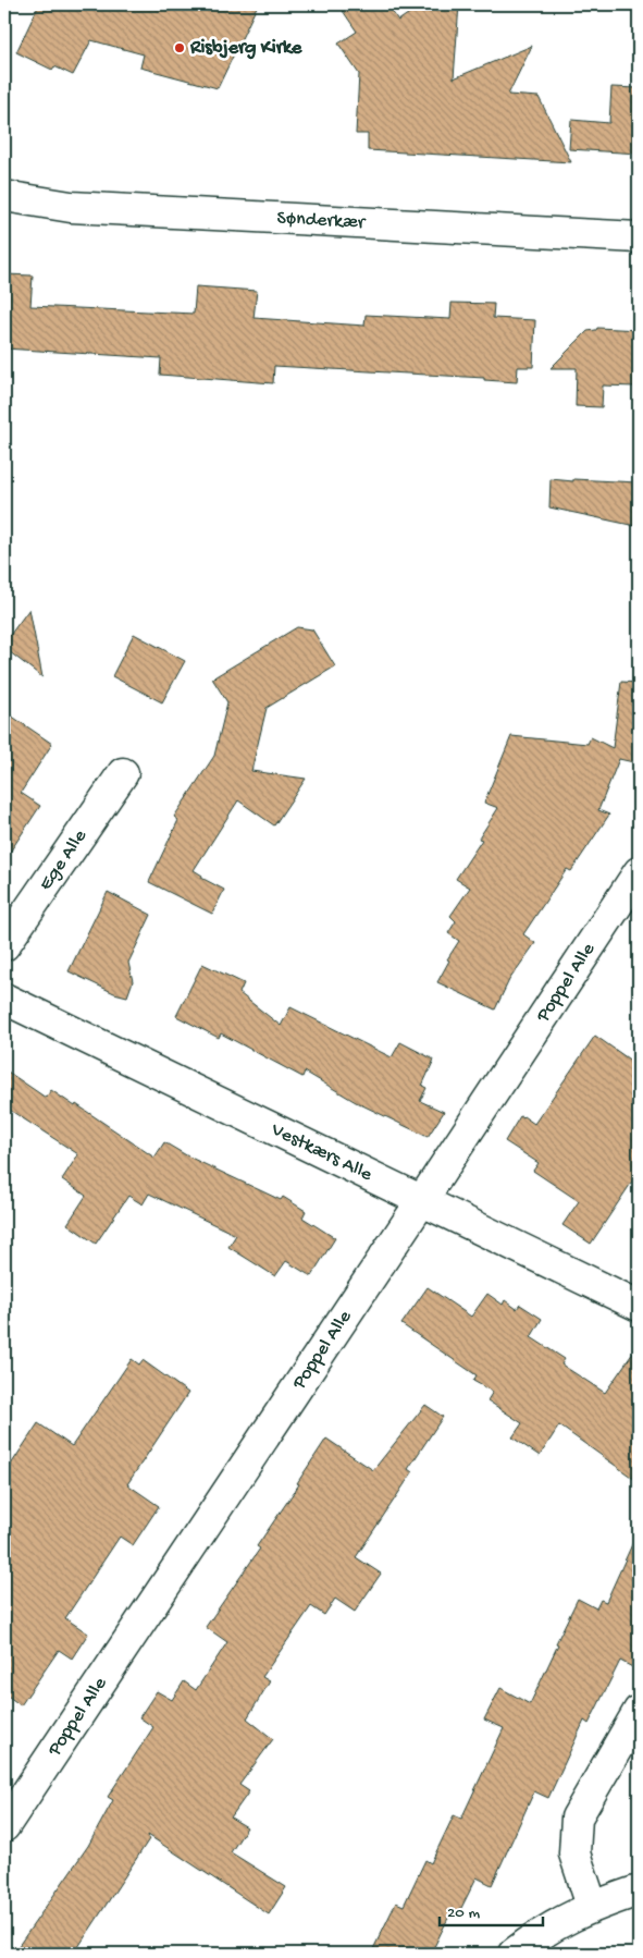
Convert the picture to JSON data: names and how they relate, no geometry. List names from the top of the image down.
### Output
{
  "streets": {
    "street": [
      "Sønderkær",
      "Ege Alle",
      "Poppel Alle",
      "Vestkærs Alle"
    ]
  },
  "crossings": [
    ["Poppel Alle", "Vestkærs Alle"]
  ],
  "places": ["Risbjerg Kirke"],
  "scale_bar": "20 m"
}
